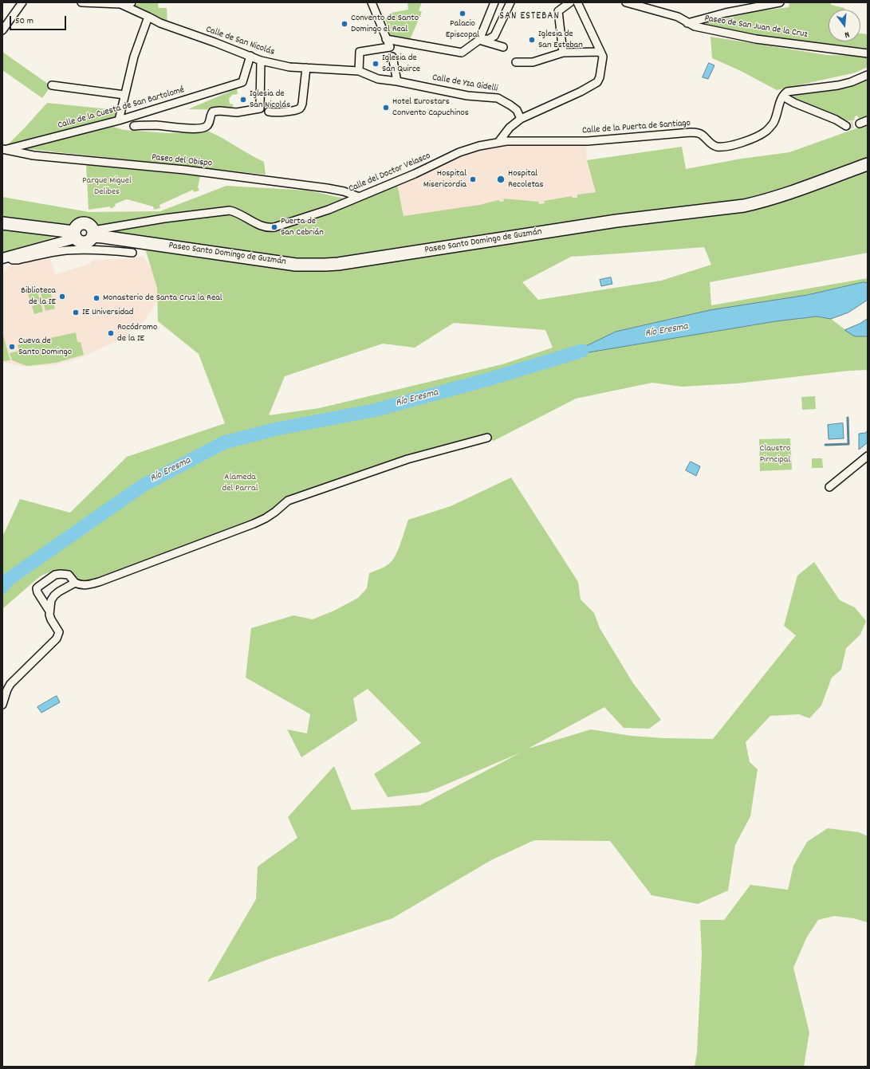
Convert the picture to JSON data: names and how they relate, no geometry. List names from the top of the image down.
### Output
{
  "streets": {
    "main road": ["Paseo Santo Domingo de Guzmán"],
    "street": [
      "Paseo de San Juan de la Cruz",
      "Calle de San Nicolás",
      "Calle de Yza Gidelli",
      "Calle de la Cuesta de San Bartolomé",
      "Calle de la Puerta de Santiago",
      "Paseo del Obispo",
      "Calle del Doctor Velasco"
    ]
  },
  "crossings": [
    ["Calle de San Nicolás", "Calle de Yza Gidelli"],
    ["Calle de San Nicolás", "Calle de la Cuesta de San Bartolomé"],
    ["Calle de la Cuesta de San Bartolomé", "Paseo del Obispo"],
    ["Calle de la Puerta de Santiago", "Calle del Doctor Velasco"],
    ["Paseo del Obispo", "Calle del Doctor Velasco"],
    ["Calle del Doctor Velasco", "Paseo Santo Domingo de Guzmán"]
  ],
  "districts": ["SAN ESTEBAN"],
  "water": ["Río Eresma"],
  "parks": ["Parque Miguel Delibes", "Claustro Pirncipal", "Alameda del Parral"],
  "places": [
    "Palacio Episcopal",
    "Convento de Santo Domingo el Real",
    "Iglesia de San Esteban",
    "Iglesia de San Quirce",
    "Iglesia de San Nicolás",
    "Hotel Eurostars Convento Capuchinos",
    "Hospital Misericordia",
    "Hospital Recoletas",
    "Puerta de San Cebrián",
    "Biblioteca de la IE",
    "Monasterio de Santa Cruz la Real",
    "IE Universidad",
    "Rocódromo de la IE",
    "Cueva de Santo Domingo"
  ],
  "scale_bar": "50 m",
  "north": "bottom"
}
